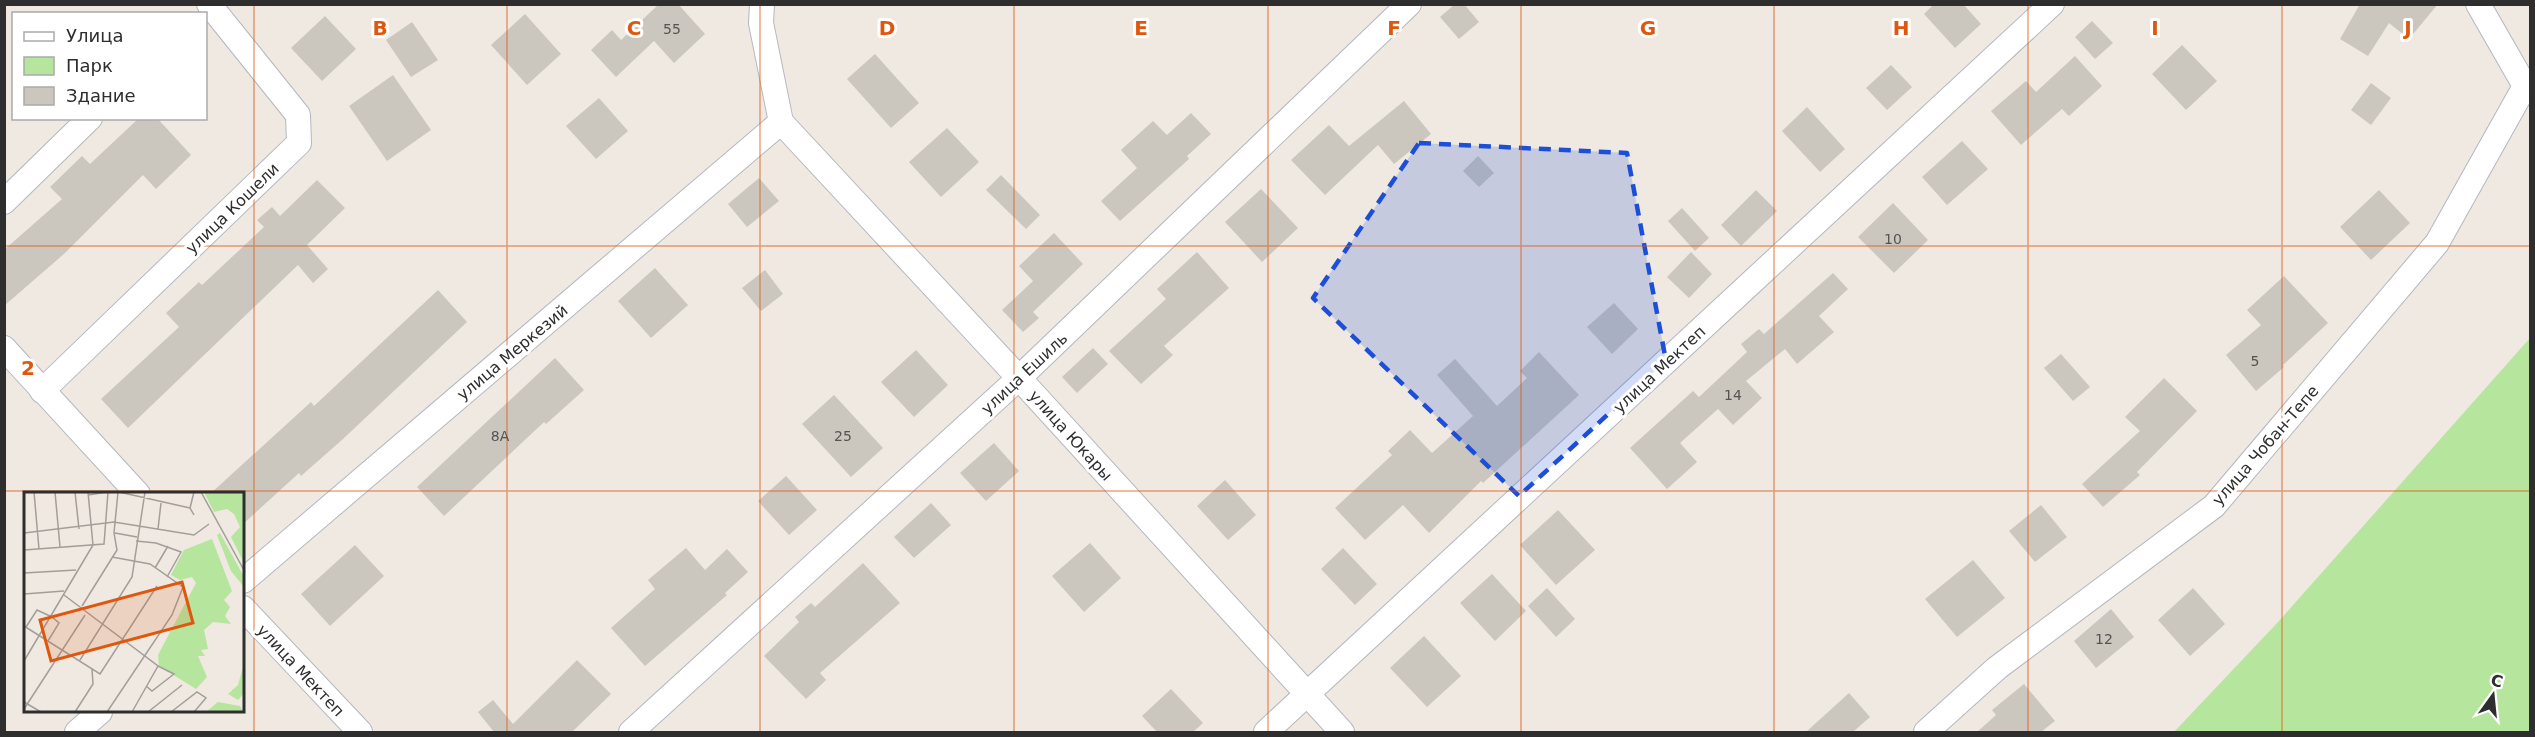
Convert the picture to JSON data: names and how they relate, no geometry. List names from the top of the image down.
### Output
{
  "streets": {
    "street": [
      "улица Кошели",
      "улица Меркезий",
      "улица Мектеп",
      "улица Ешиль",
      "улица Юкары",
      "улица Чобан-Тепе"
    ]
  },
  "crossings": [
    ["улица Меркезий", "улица Юкары"],
    ["улица Мектеп", "улица Юкары"],
    ["улица Ешиль", "улица Юкары"]
  ],
  "house_numbers": [
    "55",
    "10",
    "5",
    "14",
    "8А",
    "25",
    "12"
  ],
  "legend": ["Улица", "Парк", "Здание"],
  "north": "top",
  "grid": {
    "columns": [
      "B",
      "C",
      "D",
      "E",
      "F",
      "G",
      "H",
      "I",
      "J"
    ],
    "rows": ["2"]
  }
}
